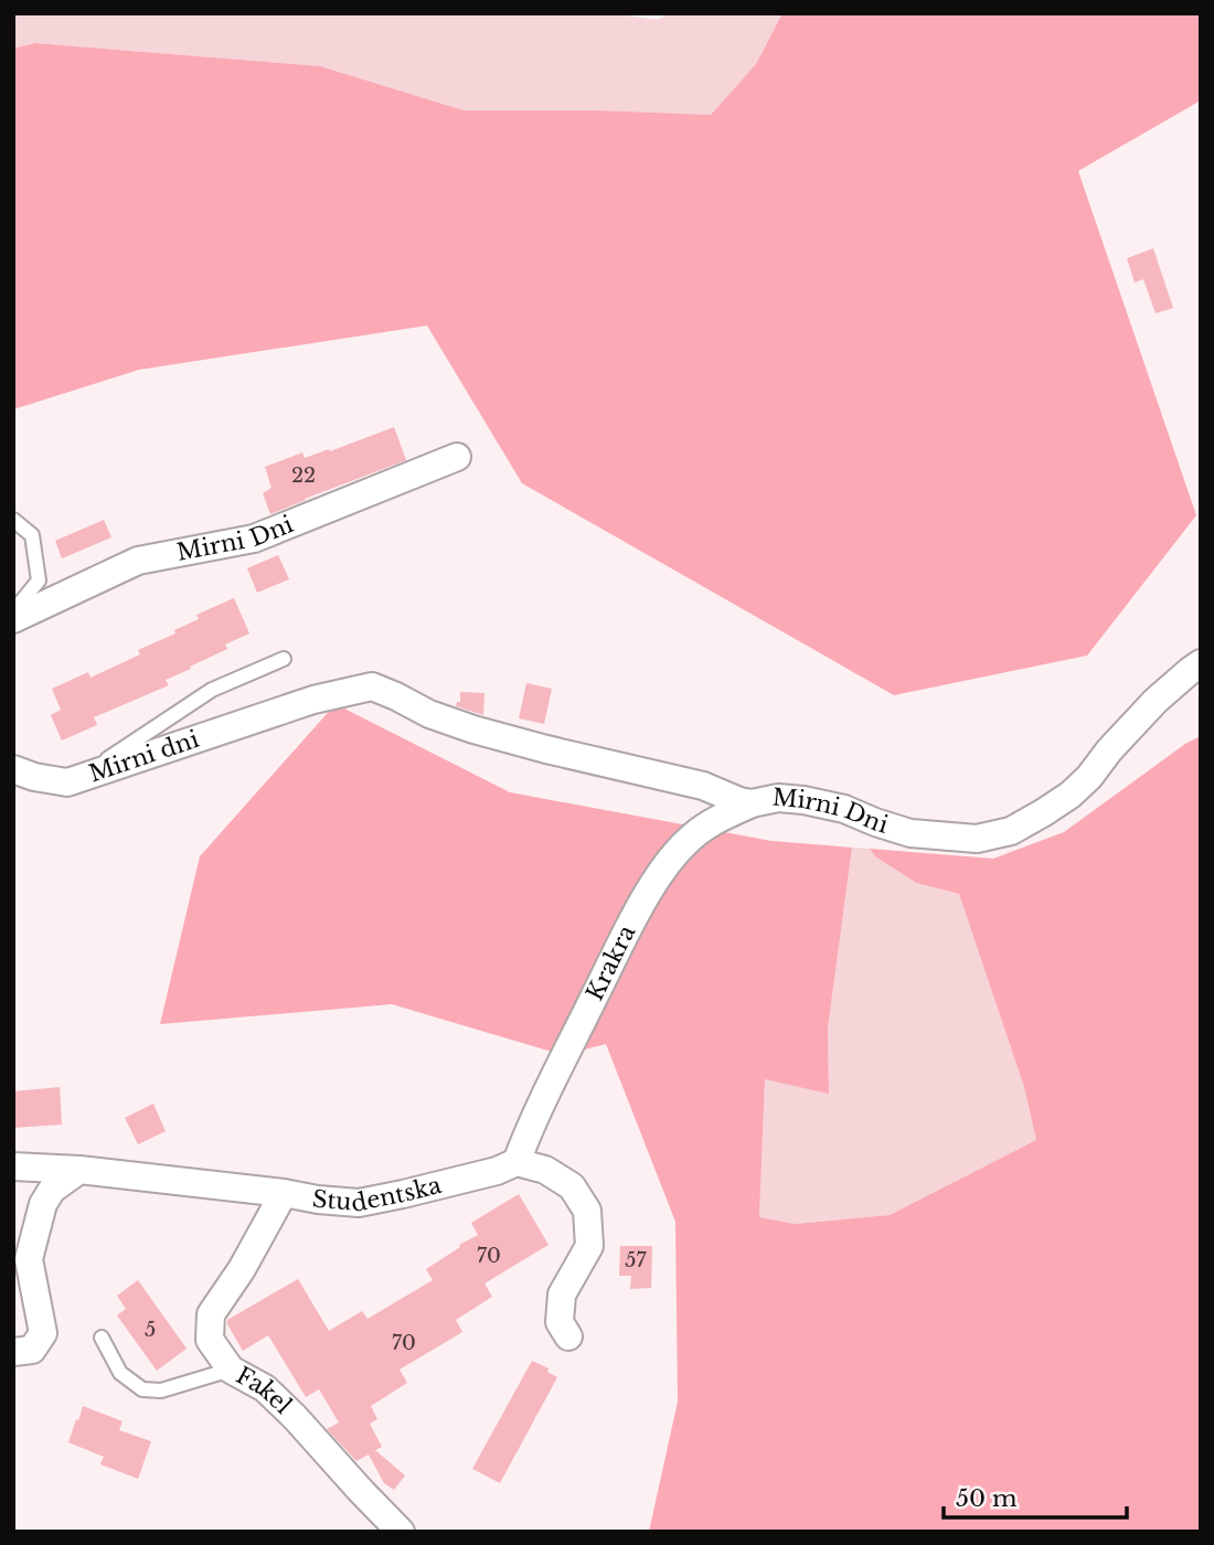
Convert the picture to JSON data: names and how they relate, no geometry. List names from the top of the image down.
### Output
{
  "streets": {
    "street": [
      "Mirni Dni",
      "Mirni dni",
      "Krakra",
      "Studentska",
      "Fakel"
    ]
  },
  "crossings": [
    ["Mirni Dni", "Mirni dni"],
    ["Mirni Dni", "Krakra"],
    ["Krakra", "Studentska"],
    ["Studentska", "Fakel"]
  ],
  "house_numbers": [
    "22",
    "70",
    "57",
    "5",
    "70"
  ],
  "scale_bar": "50 m"
}
